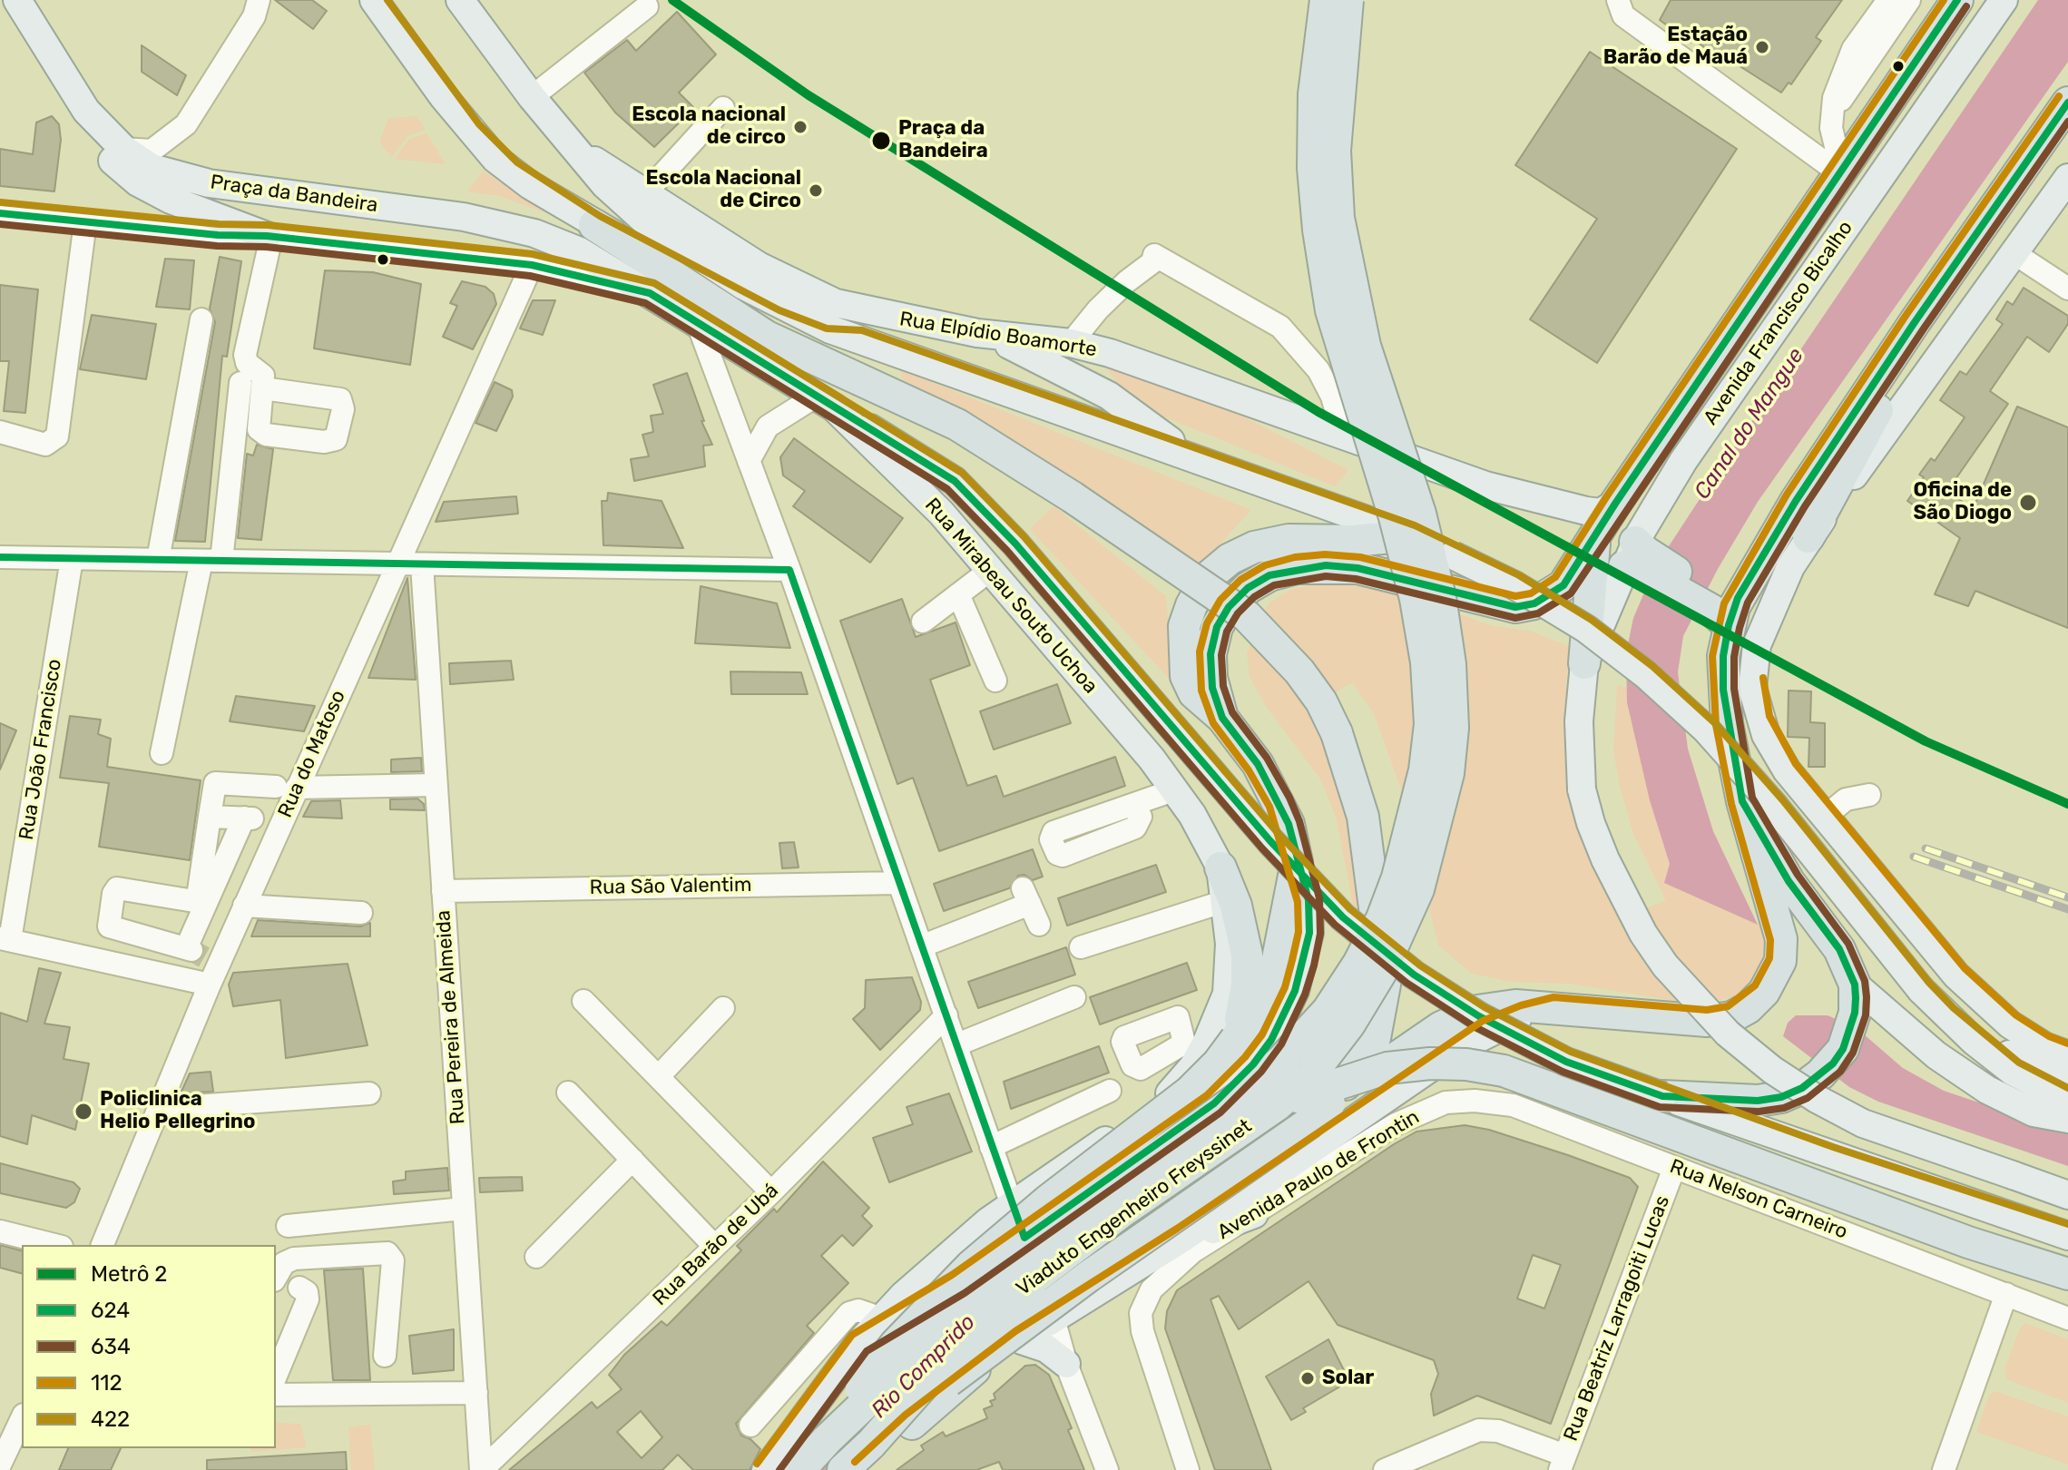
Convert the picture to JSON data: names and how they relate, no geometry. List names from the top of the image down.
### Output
{
  "streets": {
    "highway": ["Avenida Francisco Bicalho", "Viaduto Engenheiro Freyssinet"],
    "main road": [
      "Praça da Bandeira",
      "Rua Elpídio Boamorte",
      "Rua Mirabeau Souto Uchoa",
      "Avenida Paulo de Frontin"
    ],
    "street": [
      "Rua João Francisco",
      "Rua do Matoso",
      "Rua São Valentim",
      "Rua Pereira de Almeida",
      "Rua Nelson Carneiro",
      "Rua Barão de Ubá",
      "Rua Beatriz Larragoiti Lucas"
    ]
  },
  "crossings": [
    ["Praça da Bandeira", "Rua Mirabeau Souto Uchoa"],
    ["Avenida Francisco Bicalho", "Rua Elpídio Boamorte"],
    ["Rua São Valentim", "Rua Pereira de Almeida"],
    ["Rua Pereira de Almeida", "Rua Barão de Ubá"],
    ["Avenida Paulo de Frontin", "Rua Nelson Carneiro"],
    ["Avenida Paulo de Frontin", "Viaduto Engenheiro Freyssinet"],
    ["Rua Nelson Carneiro", "Rua Beatriz Larragoiti Lucas"]
  ],
  "water": ["Canal do Mangue", "Rio Comprido"],
  "places": [
    "Estação Barão de Mauá",
    "Escola nacional de circo",
    "Praça da Bandeira",
    "Escola Nacional de Circo",
    "Oficina de São Diogo",
    "Policlinica Helio Pellegrino",
    "Solar"
  ],
  "lines": [
    "metro line 2",
    "transit line 624",
    "transit line 112",
    "transit line 422",
    "transit line 634"
  ],
  "legend": [
    "Metrô 2",
    "624",
    "634",
    "112",
    "422"
  ]
}
